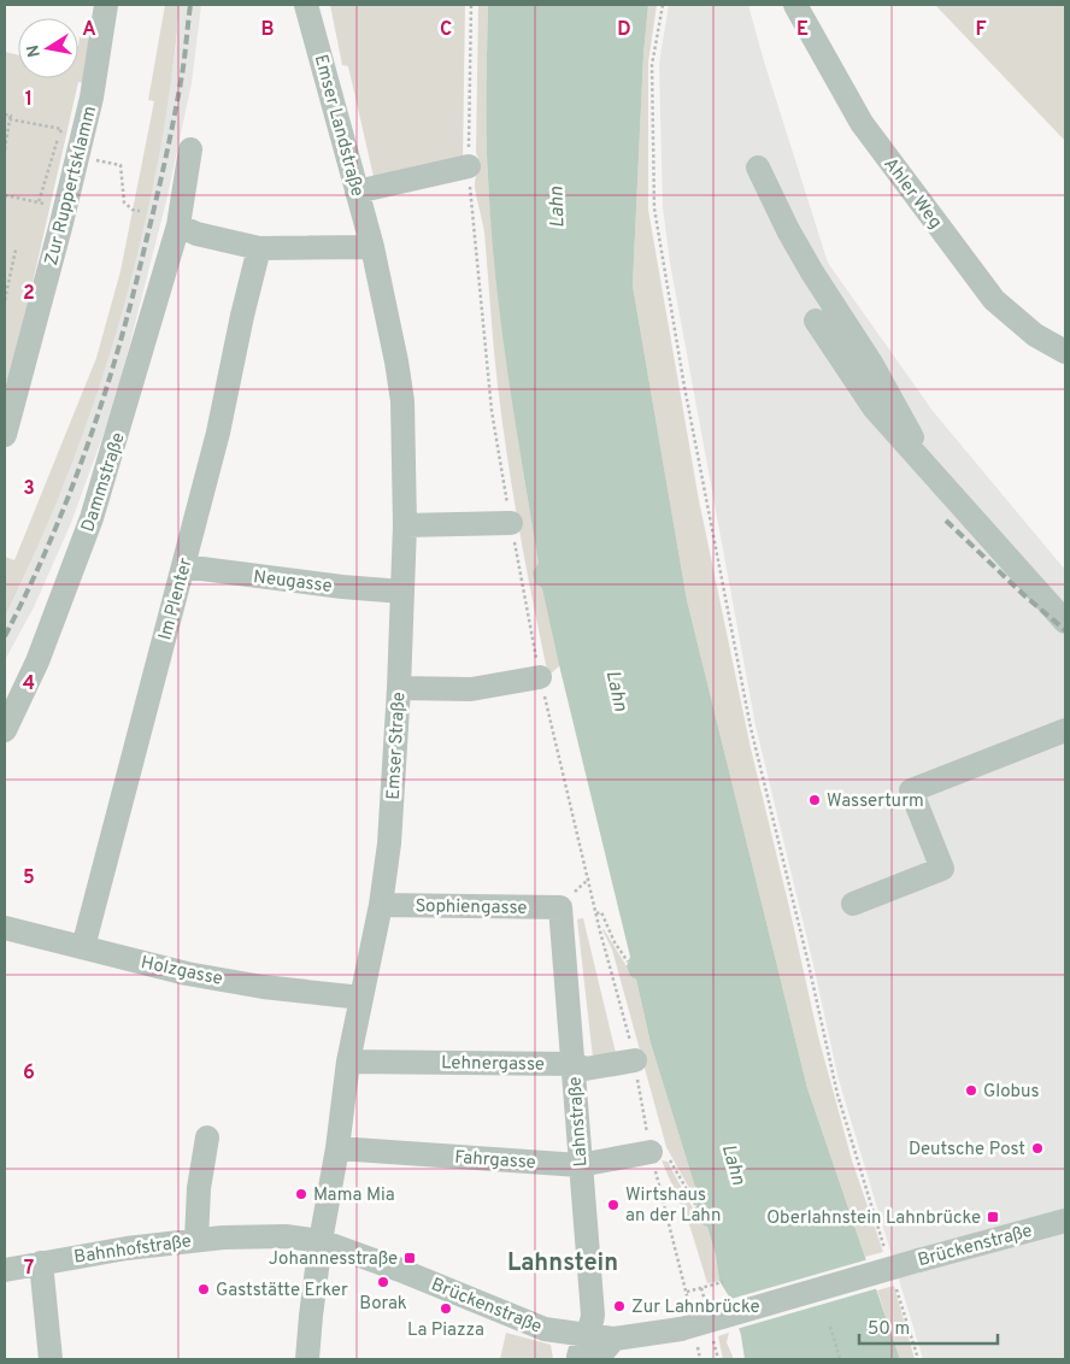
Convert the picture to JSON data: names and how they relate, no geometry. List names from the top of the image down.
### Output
{
  "streets": {
    "street": [
      "Emser Landstraße",
      "Zur Ruppertsklamm",
      "Ahler Weg",
      "Dammstraße",
      "Neugasse",
      "Im Plenter",
      "Emser Straße",
      "Sophiengasse",
      "Holzgasse",
      "Lehnergasse",
      "Lahnstraße",
      "Fahrgasse",
      "Brückenstraße",
      "Bahnhofstraße"
    ]
  },
  "crossings": [
    ["Emser Landstraße", "Emser Straße"],
    ["Neugasse", "Im Plenter"],
    ["Neugasse", "Emser Straße"],
    ["Im Plenter", "Holzgasse"],
    ["Emser Straße", "Sophiengasse"],
    ["Emser Straße", "Holzgasse"],
    ["Emser Straße", "Lehnergasse"],
    ["Emser Straße", "Fahrgasse"],
    ["Emser Straße", "Brückenstraße"],
    ["Sophiengasse", "Lahnstraße"],
    ["Lehnergasse", "Lahnstraße"],
    ["Lahnstraße", "Fahrgasse"],
    ["Lahnstraße", "Brückenstraße"],
    ["Brückenstraße", "Bahnhofstraße"]
  ],
  "districts": ["Lahnstein"],
  "water": ["Lahn"],
  "places": {
    "other": [
      "Wasserturm",
      "Globus",
      "Deutsche Post",
      "Mama Mia",
      "Wirtshaus an der Lahn",
      "Borak",
      "Gaststätte Erker",
      "Zur Lahnbrücke",
      "La Piazza"
    ],
    "transit": ["Oberlahnstein Lahnbrücke", "Johannesstraße"]
  },
  "scale_bar": "50 m",
  "north": "left",
  "grid": {
    "columns": [
      "A",
      "B",
      "C",
      "D",
      "E",
      "F"
    ],
    "rows": [
      "1",
      "2",
      "3",
      "4",
      "5",
      "6",
      "7"
    ]
  }
}
